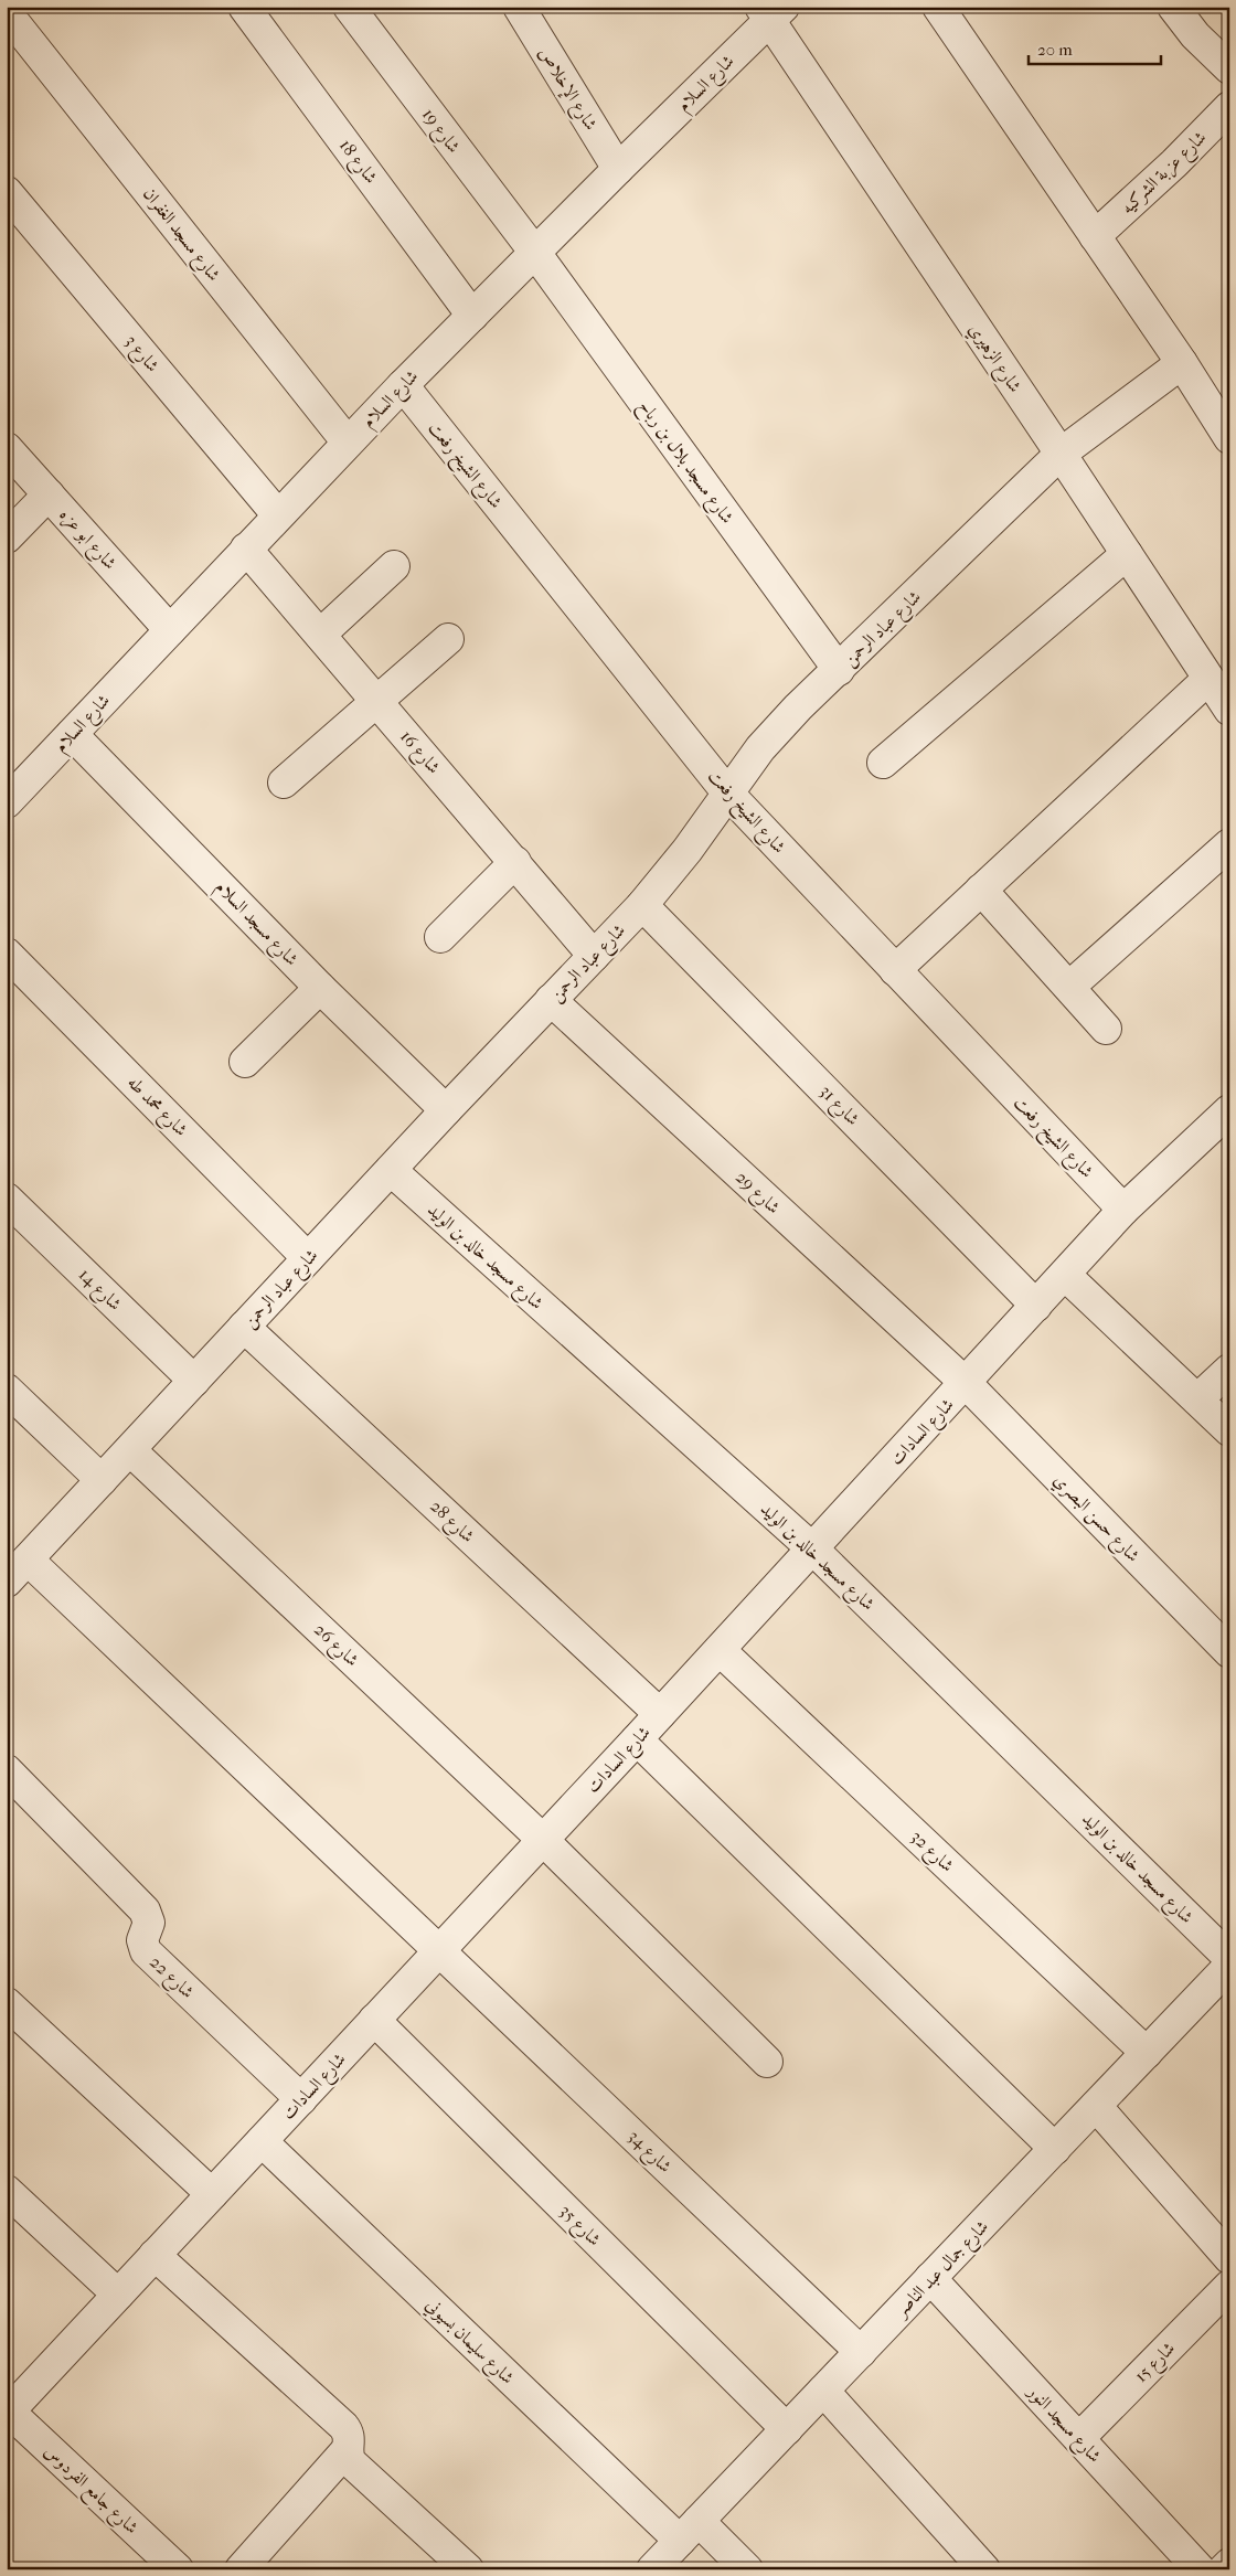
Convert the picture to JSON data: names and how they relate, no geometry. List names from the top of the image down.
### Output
{
  "streets": {
    "street": [
      "شارع السلام",
      "شارع الإخلاص",
      "شارع 19",
      "شارع 18",
      "شارع عزبة الشركيه",
      "شارع مسجد الغفران",
      "شارع 3",
      "شارع الزهيري",
      "شارع مسجد بلال بن رباح",
      "شارع الشيخ رفعت",
      "شارع ابو عزه",
      "شارع عباد الرحمن",
      "شارع 16",
      "شارع مسجد السلام",
      "شارع 31",
      "شارع محمد طه",
      "شارع 29",
      "شارع مسجد خالد بن الوليد",
      "شارع 14",
      "شارع السادات",
      "شارع حسن البصري",
      "شارع 28",
      "شارع 26",
      "شارع 32",
      "شارع 22",
      "شارع 34",
      "شارع 35",
      "شارع جمال عبد الناصر",
      "شارع سليمان بسيوني",
      "شارع 15",
      "شارع مسجد النور",
      "شارع جامع الفردوس"
    ]
  },
  "crossings": [
    ["شارع السلام", "شارع الإخلاص"],
    ["شارع السلام", "شارع 19"],
    ["شارع السلام", "شارع 18"],
    ["شارع السلام", "شارع مسجد الغفران"],
    ["شارع السلام", "شارع 3"],
    ["شارع السلام", "شارع الزهيري"],
    ["شارع السلام", "شارع مسجد بلال بن رباح"],
    ["شارع السلام", "شارع الشيخ رفعت"],
    ["شارع السلام", "شارع ابو عزه"],
    ["شارع السلام", "شارع 16"],
    ["شارع السلام", "شارع مسجد السلام"],
    ["شارع 19", "شارع مسجد بلال بن رباح"],
    ["شارع الزهيري", "شارع عباد الرحمن"],
    ["شارع مسجد بلال بن رباح", "شارع عباد الرحمن"],
    ["شارع الشيخ رفعت", "شارع عباد الرحمن"],
    ["شارع الشيخ رفعت", "شارع السادات"],
    ["شارع عباد الرحمن", "شارع 16"],
    ["شارع عباد الرحمن", "شارع مسجد السلام"],
    ["شارع عباد الرحمن", "شارع 31"],
    ["شارع عباد الرحمن", "شارع محمد طه"],
    ["شارع عباد الرحمن", "شارع 29"],
    ["شارع عباد الرحمن", "شارع مسجد خالد بن الوليد"],
    ["شارع عباد الرحمن", "شارع 14"],
    ["شارع عباد الرحمن", "شارع 28"],
    ["شارع عباد الرحمن", "شارع 26"],
    ["شارع عباد الرحمن", "شارع 34"],
    ["شارع 31", "شارع السادات"],
    ["شارع 29", "شارع السادات"],
    ["شارع 29", "شارع حسن البصري"],
    ["شارع مسجد خالد بن الوليد", "شارع السادات"],
    ["شارع السادات", "شارع حسن البصري"],
    ["شارع السادات", "شارع 28"],
    ["شارع السادات", "شارع 26"],
    ["شارع السادات", "شارع 32"],
    ["شارع السادات", "شارع 22"],
    ["شارع السادات", "شارع 34"],
    ["شارع السادات", "شارع 35"],
    ["شارع السادات", "شارع سليمان بسيوني"],
    ["شارع السادات", "شارع جامع الفردوس"],
    ["شارع 32", "شارع جمال عبد الناصر"],
    ["شارع 34", "شارع جمال عبد الناصر"],
    ["شارع 35", "شارع جمال عبد الناصر"],
    ["شارع جمال عبد الناصر", "شارع سليمان بسيوني"],
    ["شارع جمال عبد الناصر", "شارع مسجد النور"],
    ["شارع 15", "شارع مسجد النور"]
  ],
  "scale_bar": "20 m"
}
